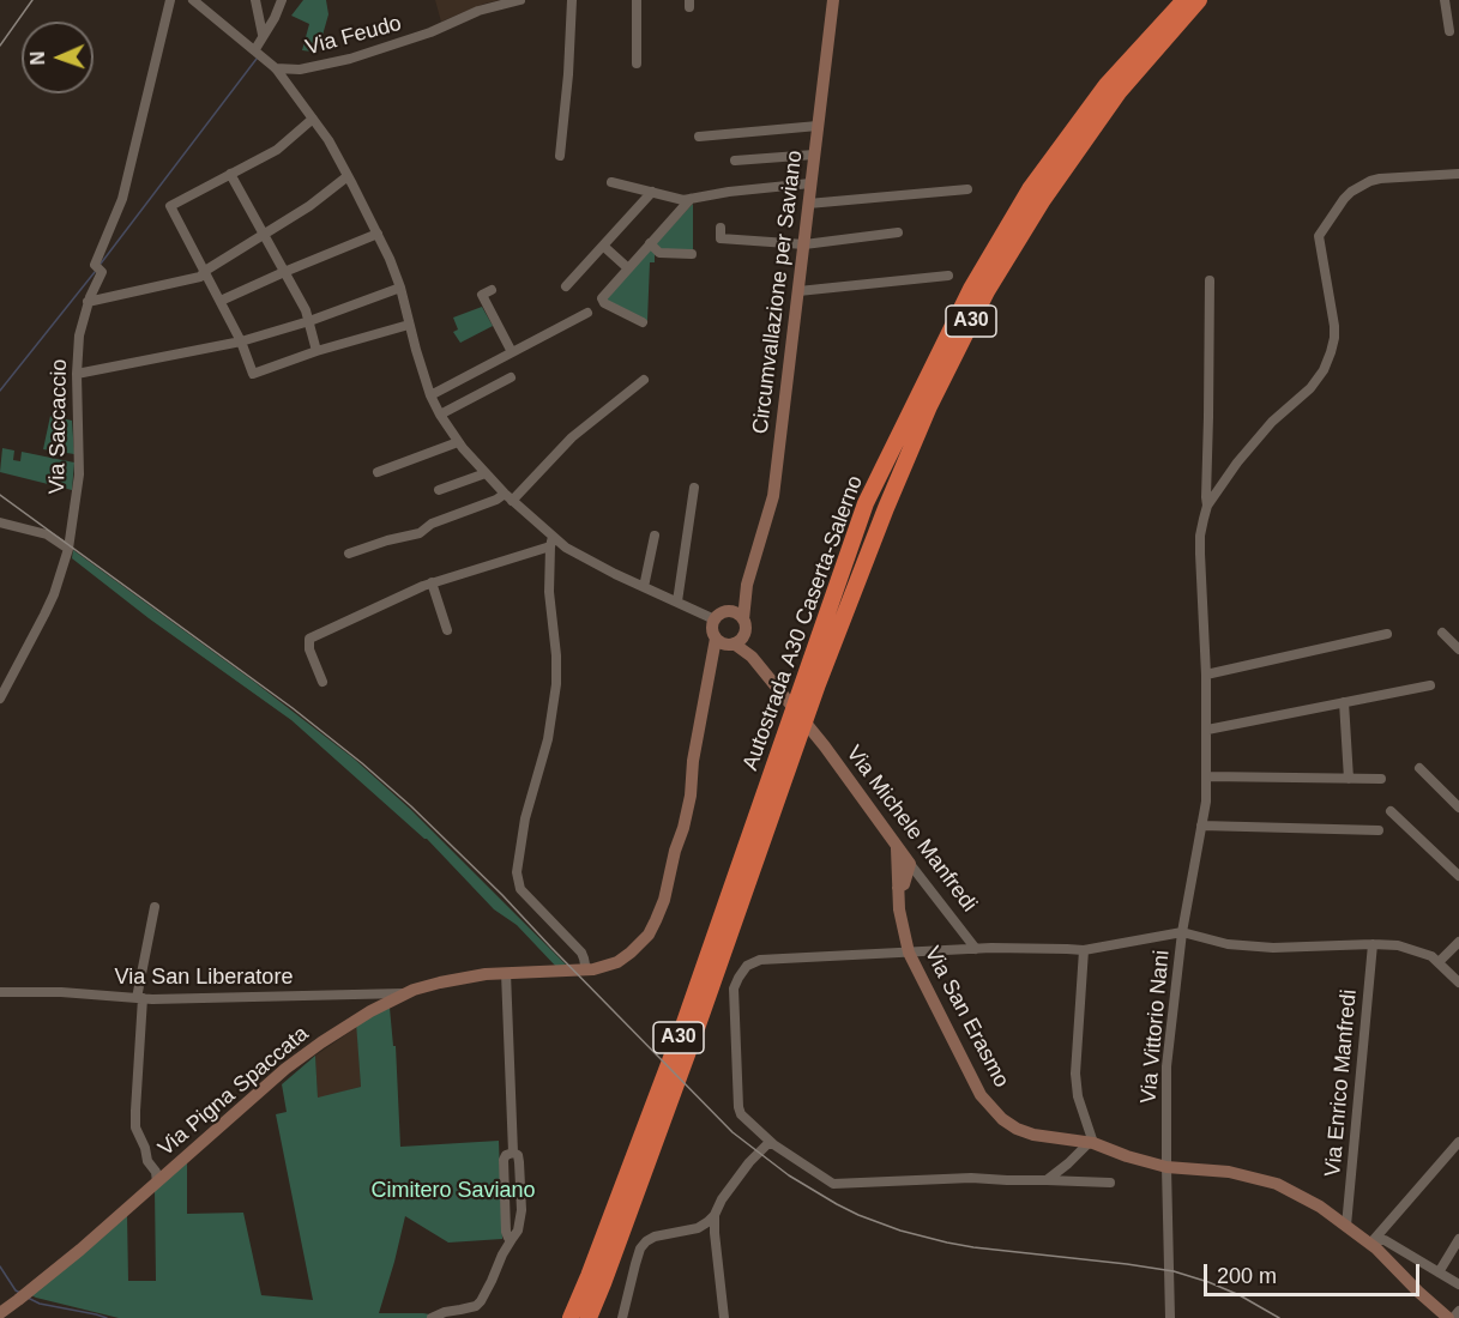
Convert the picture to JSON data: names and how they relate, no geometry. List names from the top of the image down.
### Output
{
  "streets": {
    "highway": ["A30", "Autostrada A30 Caserta-Salerno"],
    "main road": [
      "Circumvallazione per Saviano",
      "Via Michele Manfredi",
      "Via San Erasmo",
      "Via Pigna Spaccata"
    ],
    "street": [
      "Via Feudo",
      "Via Saccaccio",
      "Via San Liberatore",
      "Via Vittorio Nani",
      "Via Enrico Manfredi"
    ]
  },
  "crossings": [
    ["Via Michele Manfredi", "Via San Erasmo"],
    ["Via San Liberatore", "Via Pigna Spaccata"],
    ["Via San Erasmo", "Via Vittorio Nani"],
    ["Via San Erasmo", "Via Enrico Manfredi"]
  ],
  "parks": ["Cimitero Saviano"],
  "scale_bar": "200 m",
  "north": "left"
}
